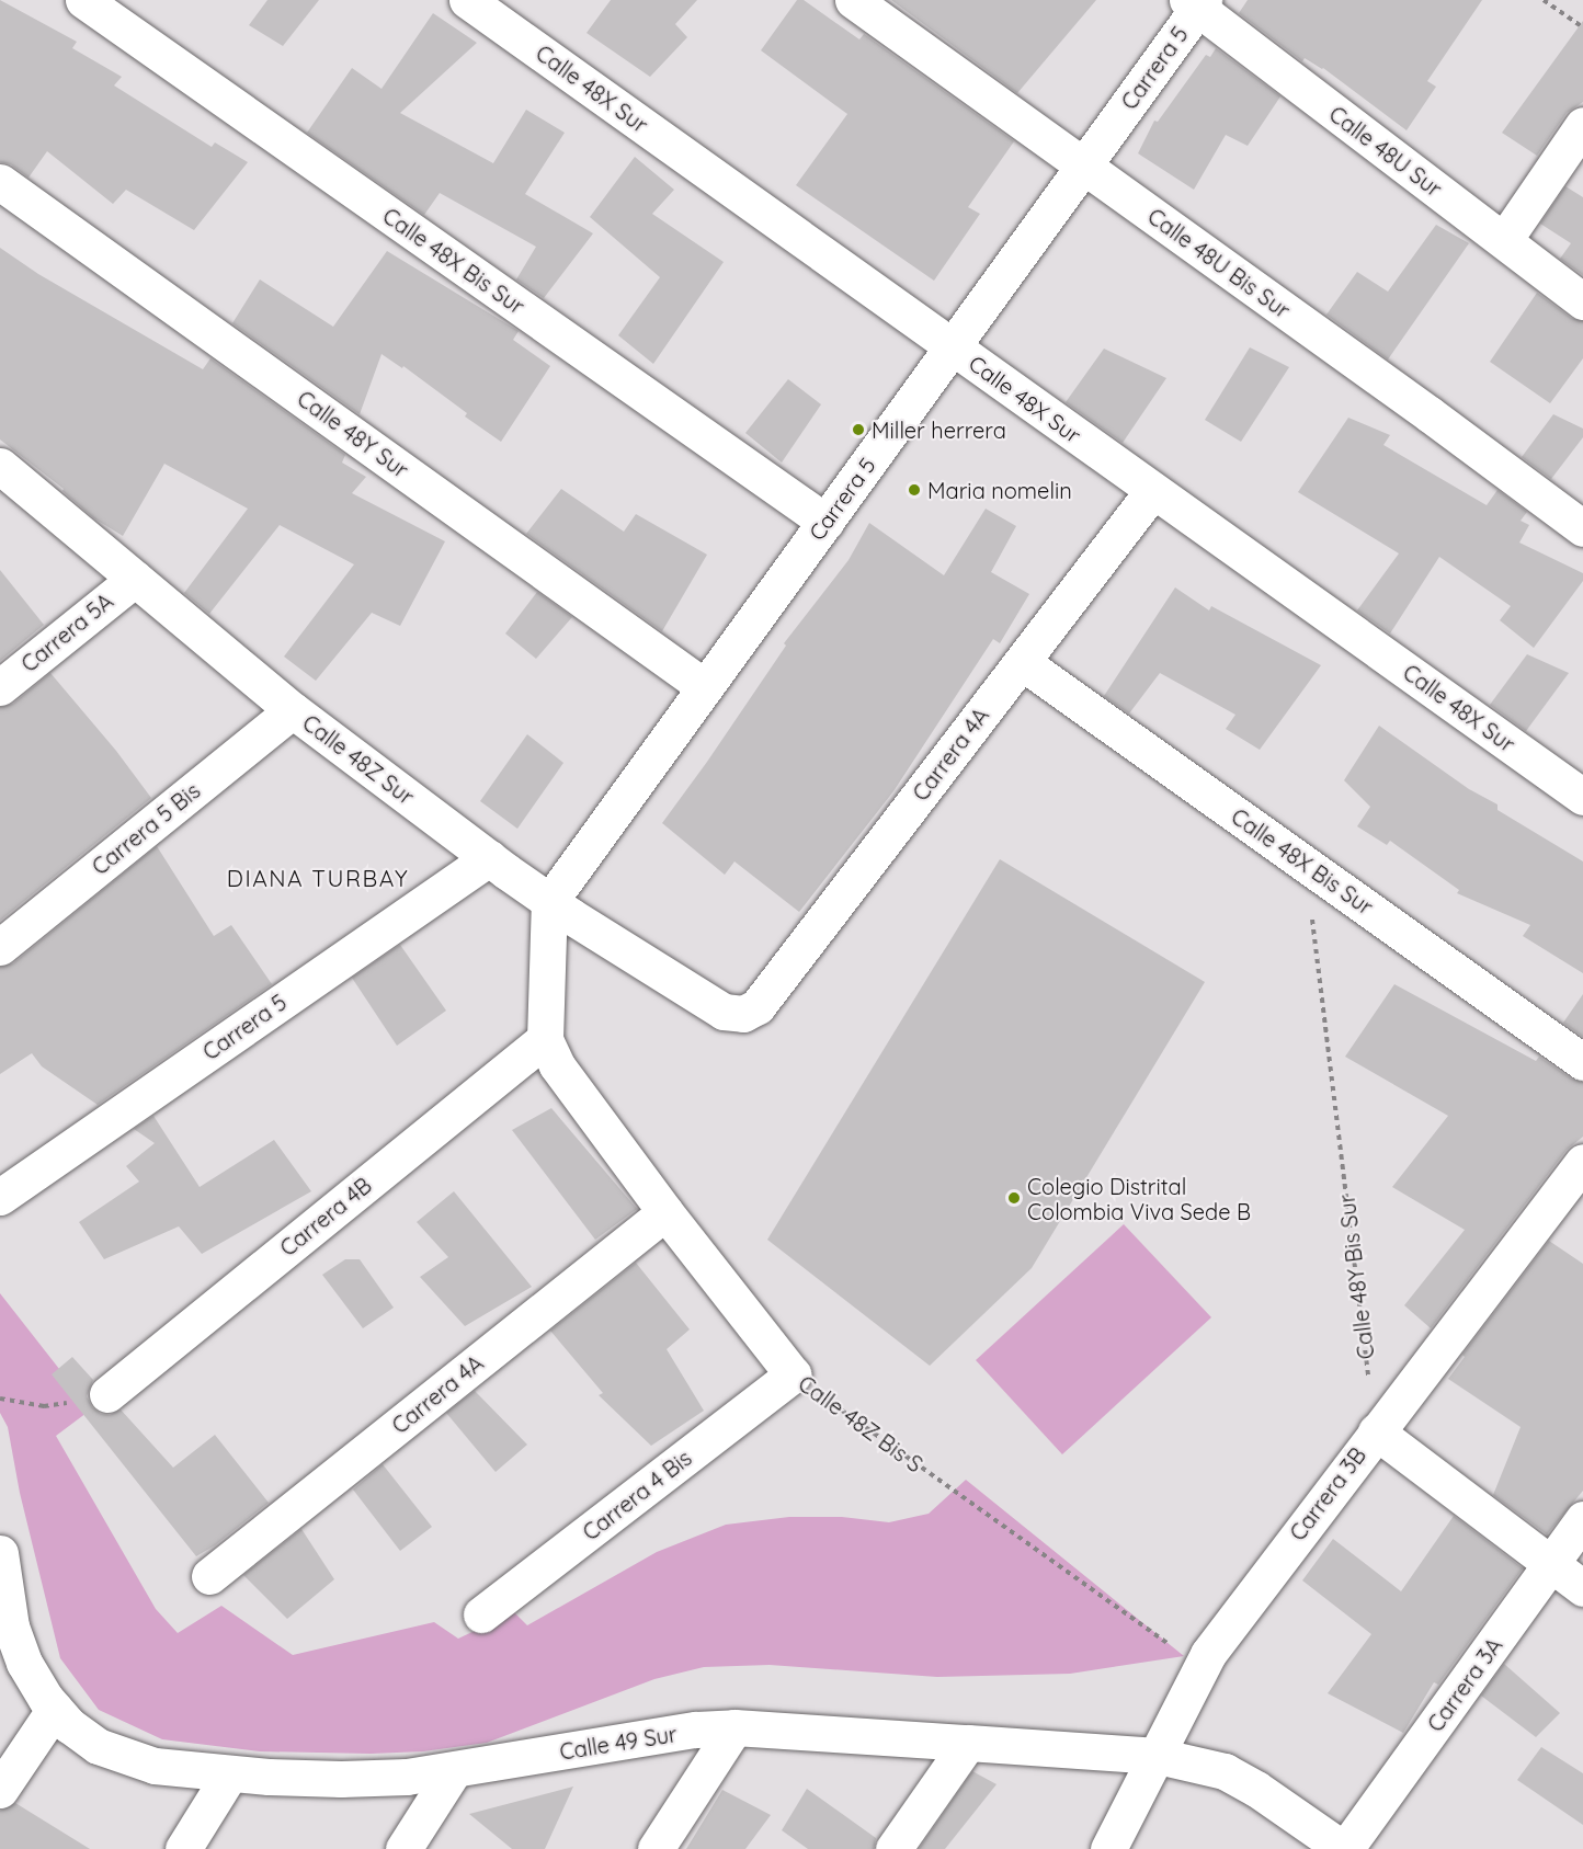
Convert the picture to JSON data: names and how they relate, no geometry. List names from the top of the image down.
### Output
{
  "streets": {
    "street": [
      "Carrera 5",
      "Calle 48X Sur",
      "Calle 48U Sur",
      "Calle 48X Bis Sur",
      "Calle 48U Bis Sur",
      "Calle 48Y Sur",
      "Carrera 5A",
      "Carrera 4A",
      "Calle 48Z Sur",
      "Carrera 5 Bis",
      "Carrera 4B",
      "Calle 48Z Bis S",
      "Carrera 3B",
      "Carrera 4 Bis",
      "Carrera 3A",
      "Calle 49 Sur"
    ],
    "path": ["Calle 48Y Bis Sur"]
  },
  "crossings": [
    ["Carrera 5", "Calle 48X Sur"],
    ["Carrera 5", "Calle 48U Sur"],
    ["Carrera 5", "Calle 48X Bis Sur"],
    ["Carrera 5", "Calle 48U Bis Sur"],
    ["Carrera 5", "Calle 48Y Sur"],
    ["Carrera 5", "Calle 48Z Sur"],
    ["Calle 48X Sur", "Carrera 4A"],
    ["Calle 48X Bis Sur", "Carrera 4A"],
    ["Calle 48X Bis Sur", "Calle 48Y Bis Sur"],
    ["Carrera 5A", "Calle 48Z Sur"],
    ["Carrera 4A", "Calle 48Z Sur"],
    ["Carrera 4A", "Calle 48Z Bis S"],
    ["Calle 48Z Sur", "Carrera 5 Bis"],
    ["Carrera 4B", "Calle 48Z Bis S"],
    ["Calle 48Y Bis Sur", "Carrera 3B"],
    ["Calle 48Z Bis S", "Carrera 3B"],
    ["Calle 48Z Bis S", "Carrera 4 Bis"],
    ["Carrera 3B", "Calle 49 Sur"],
    ["Carrera 3A", "Calle 49 Sur"]
  ],
  "districts": ["DIANA TURBAY"],
  "places": ["Miller herrera", "Maria nomelin", "Colegio Distrital Colombia Viva Sede B"]
}
